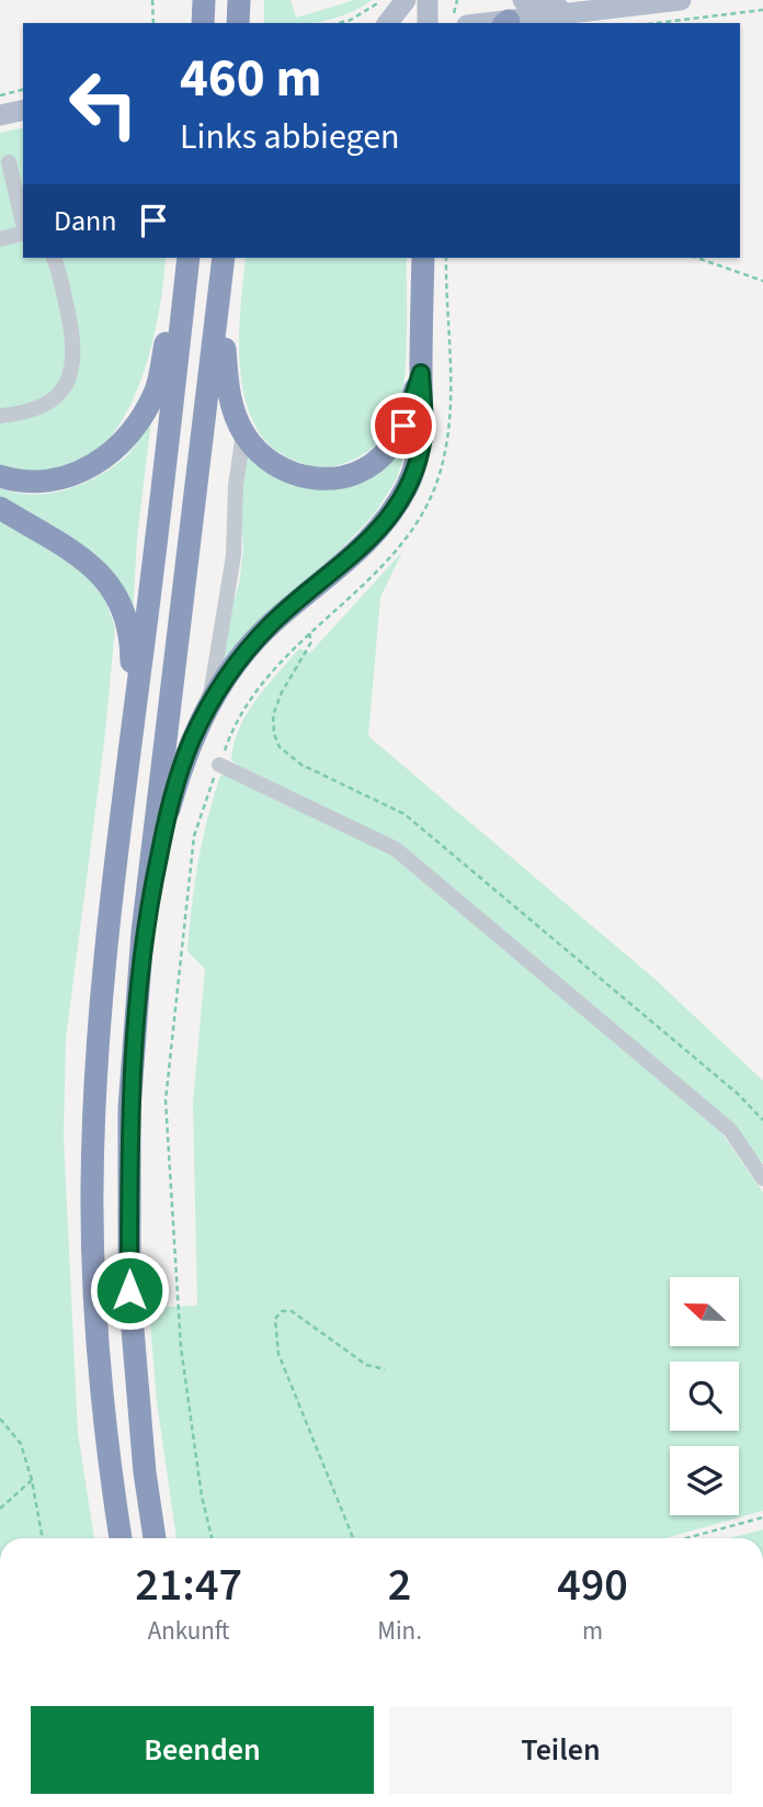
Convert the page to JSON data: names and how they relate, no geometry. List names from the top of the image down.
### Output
{
  "north": "left",
  "page": {
    "turn": ["460 m", "Links abbiegen"],
    "then": "Dann",
    "eta": [
      "21:47",
      "Ankunft",
      "2",
      "Min.",
      "490",
      "m"
    ],
    "buttons": ["Beenden", "Teilen"]
  }
}
